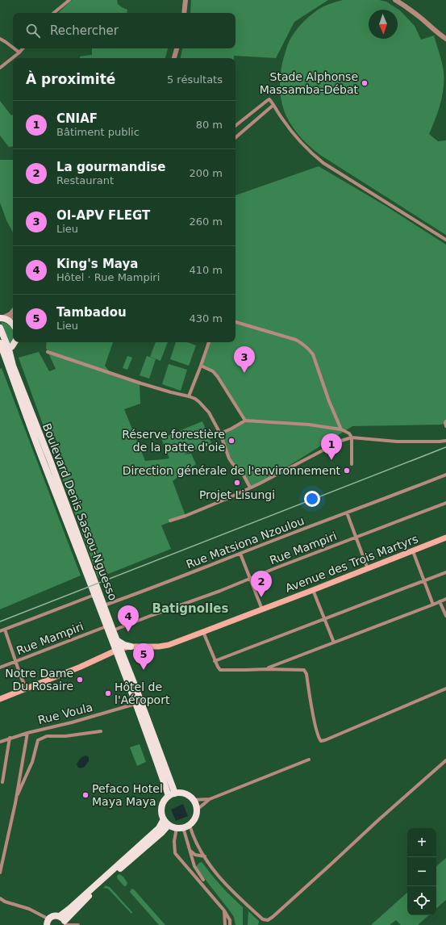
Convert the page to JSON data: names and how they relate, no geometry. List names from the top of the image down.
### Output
{
  "streets": {
    "main road": ["Boulevard Denis Sassou-Nguesso", "Avenue des Trois Martyrs"],
    "street": ["Rue Matsiona Nzoulou", "Rue Mampiri", "Rue Voula"]
  },
  "crossings": [
    ["Boulevard Denis Sassou-Nguesso", "Rue Matsiona Nzoulou"],
    ["Boulevard Denis Sassou-Nguesso", "Rue Mampiri"],
    ["Boulevard Denis Sassou-Nguesso", "Avenue des Trois Martyrs"],
    ["Boulevard Denis Sassou-Nguesso", "Rue Voula"]
  ],
  "districts": ["Batignolles"],
  "places": [
    "Stade Alphonse Massamba-Débat",
    "Réserve forestière de la patte d'oie",
    "Direction générale de l'environnement",
    "Projet Lisungi",
    "Notre Dame Du Rosaire",
    "Hôtel de l'Aéroport",
    "Pefaco Hotel Maya Maya"
  ],
  "north": "bottom",
  "page": {
    "search": "Rechercher",
    "heading": ["À proximité", "5 résultats"],
    "list": [
      {
        "mark": "1",
        "name": "CNIAF",
        "note": "Bâtiment public",
        "value": "80 m"
      },
      {
        "mark": "2",
        "name": "La gourmandise",
        "note": "Restaurant",
        "value": "200 m"
      },
      {
        "mark": "3",
        "name": "OI-APV FLEGT",
        "note": "Lieu",
        "value": "260 m"
      },
      {
        "mark": "4",
        "name": "King's Maya",
        "note": "Hôtel · Rue Mampiri",
        "value": "410 m"
      },
      {
        "mark": "5",
        "name": "Tambadou",
        "note": "Lieu",
        "value": "430 m"
      }
    ],
    "pins": [
      "3",
      "1",
      "2",
      "4",
      "5"
    ],
    "map_buttons": ["+", "−"]
  }
}
